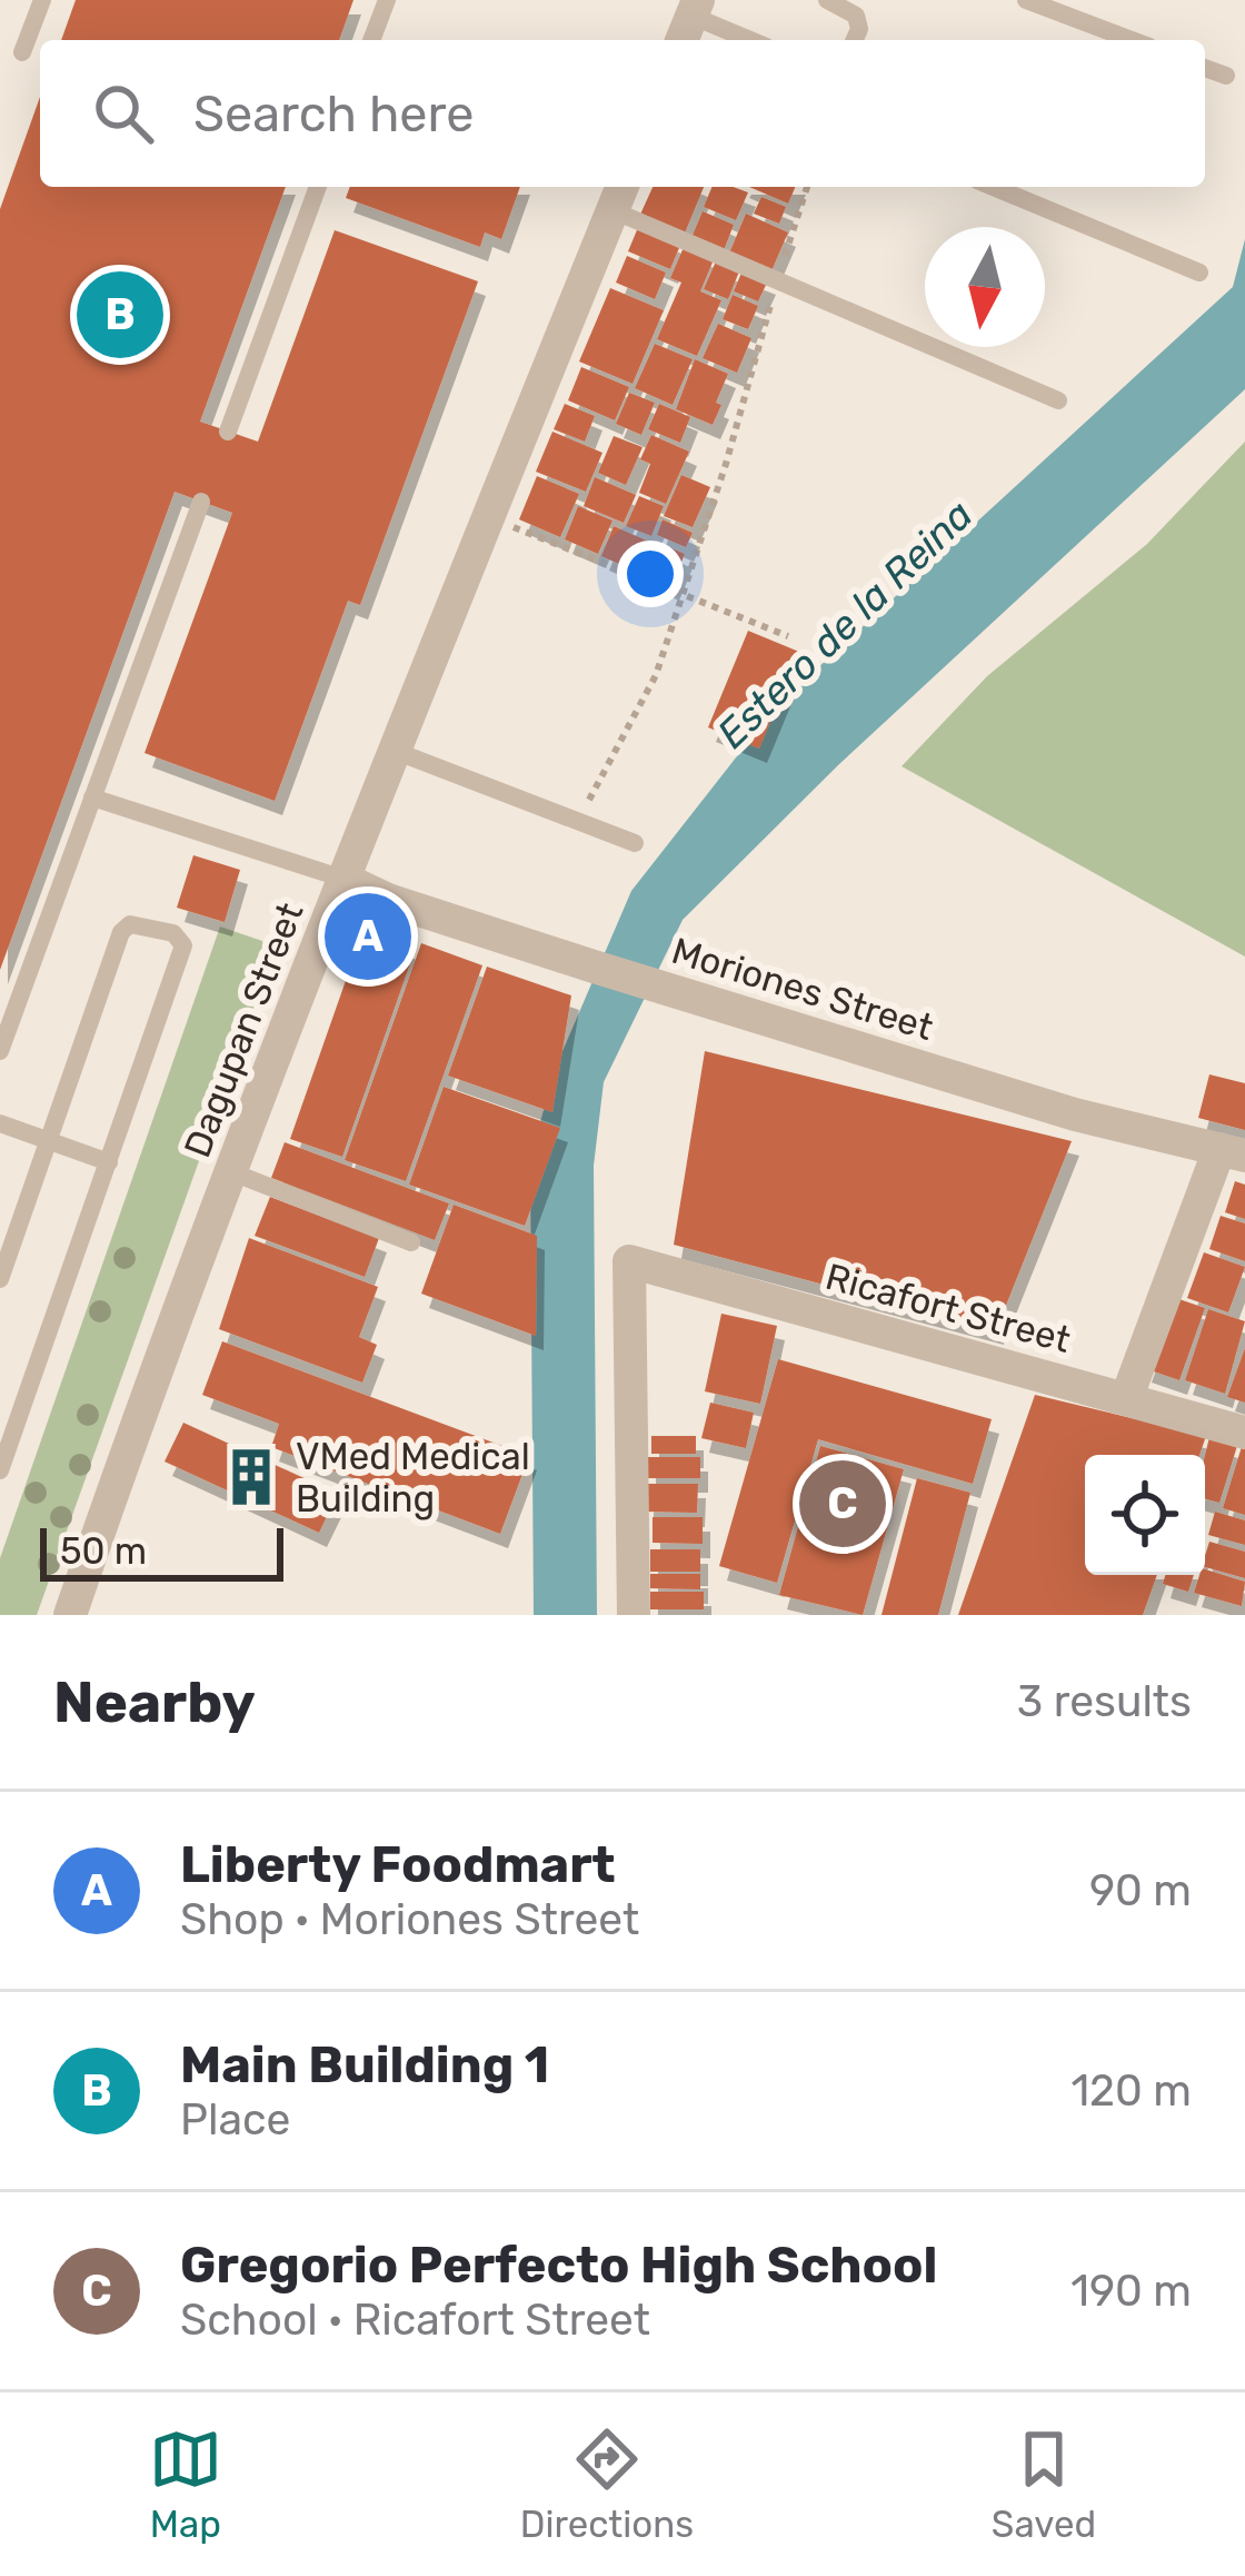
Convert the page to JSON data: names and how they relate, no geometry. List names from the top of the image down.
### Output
{
  "streets": {
    "street": ["Moriones Street", "Dagupan Street", "Ricafort Street"]
  },
  "crossings": [
    ["Moriones Street", "Dagupan Street"]
  ],
  "water": ["Estero de la Reina"],
  "places": {
    "building": ["VMed Medical Building"]
  },
  "scale_bar": "50 m",
  "north": "bottom",
  "page": {
    "search": "Search here",
    "pins": ["B", "A", "C"],
    "scale": "50 m",
    "heading": ["Nearby", "3 results"],
    "list": [
      {
        "mark": "A",
        "name": "Liberty Foodmart",
        "note": "Shop · Moriones Street",
        "value": "90 m"
      },
      {
        "mark": "B",
        "name": "Main Building 1",
        "note": "Place",
        "value": "120 m"
      },
      {
        "mark": "C",
        "name": "Gregorio Perfecto High School",
        "note": "School · Ricafort Street",
        "value": "190 m"
      }
    ],
    "nav": ["Map", "Directions", "Saved"]
  }
}
